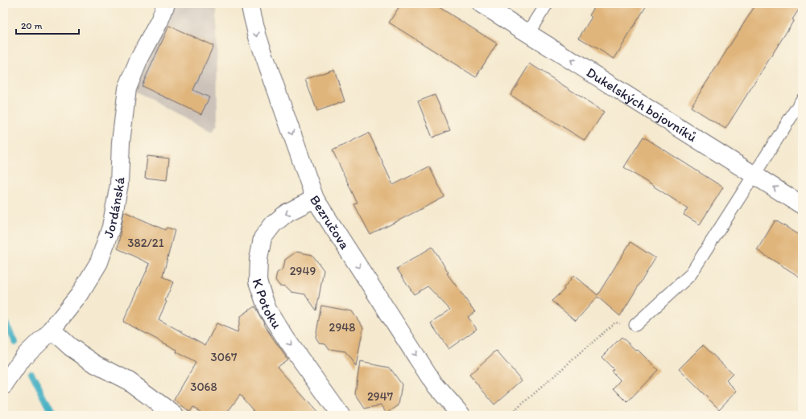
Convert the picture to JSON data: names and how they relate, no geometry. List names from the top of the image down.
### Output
{
  "streets": {
    "street": [
      "Dukelských bojovníků",
      "Jordánská",
      "Bezručova",
      "K Potoku"
    ]
  },
  "crossings": [
    ["Bezručova", "K Potoku"]
  ],
  "one_way": ["Dukelských bojovníků", "Bezručova", "K Potoku"],
  "house_numbers": [
    "382/21",
    "2949",
    "2948",
    "3067",
    "3068",
    "2947"
  ],
  "scale_bar": "20 m"
}
